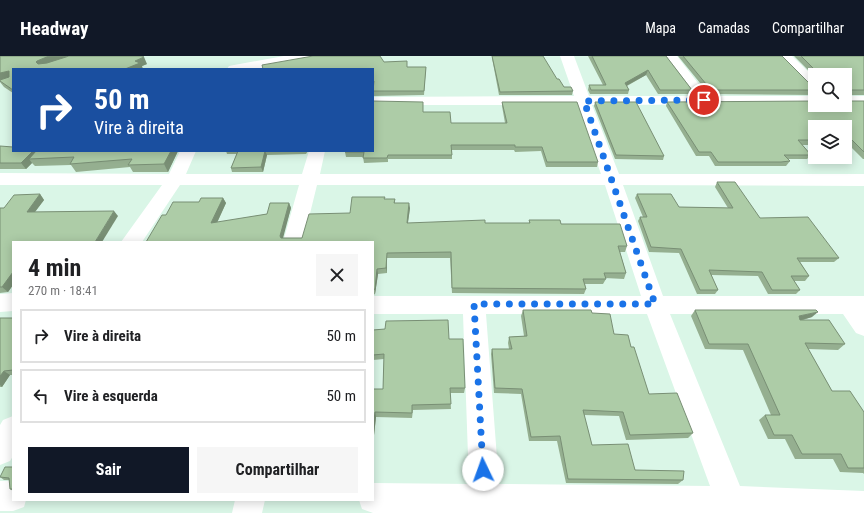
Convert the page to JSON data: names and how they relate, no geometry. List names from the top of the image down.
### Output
{
  "page": {
    "header": "Headway",
    "nav": ["Mapa", "Camadas", "Compartilhar"],
    "turn": ["50 m", "Vire à direita"],
    "heading": ["4 min", "270 m · 18:41"],
    "list": [
      {
        "name": "Vire à direita",
        "value": "50 m"
      },
      {
        "name": "Vire à esquerda",
        "value": "50 m"
      }
    ],
    "buttons": ["Sair", "Compartilhar"]
  }
}
